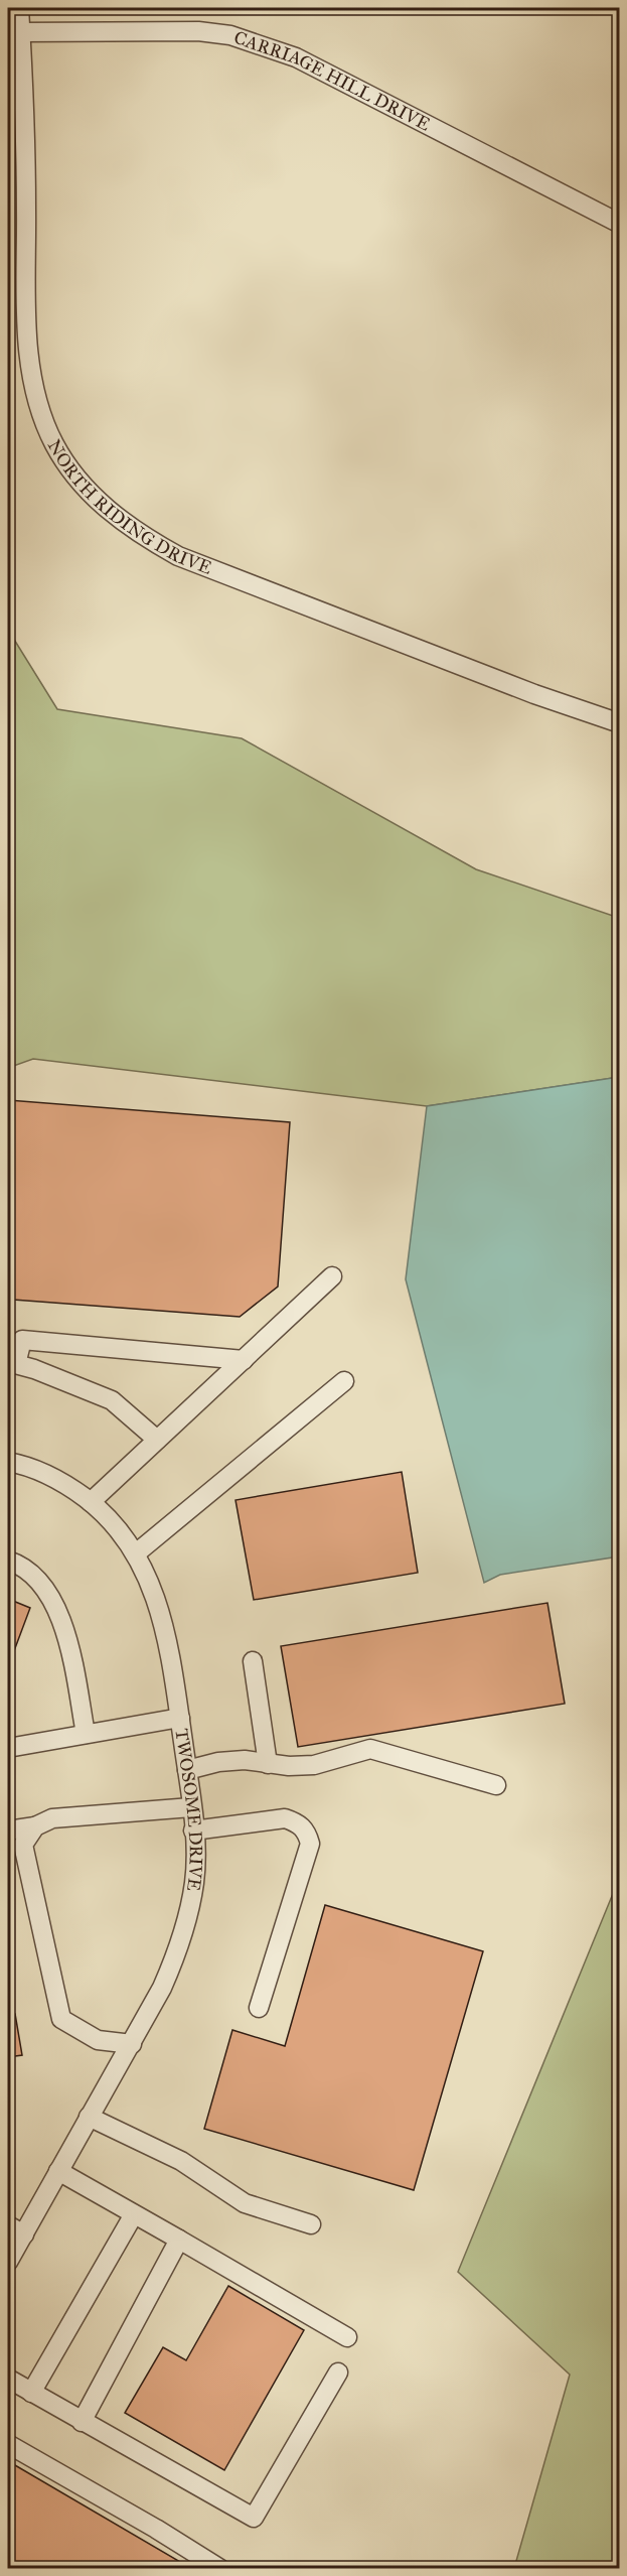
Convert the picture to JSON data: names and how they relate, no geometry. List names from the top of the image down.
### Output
{
  "streets": {
    "street": ["CARRIAGE HILL DRIVE", "NORTH RIDING DRIVE", "TWOSOME DRIVE"]
  },
  "crossings": [
    ["CARRIAGE HILL DRIVE", "NORTH RIDING DRIVE"]
  ]
}
